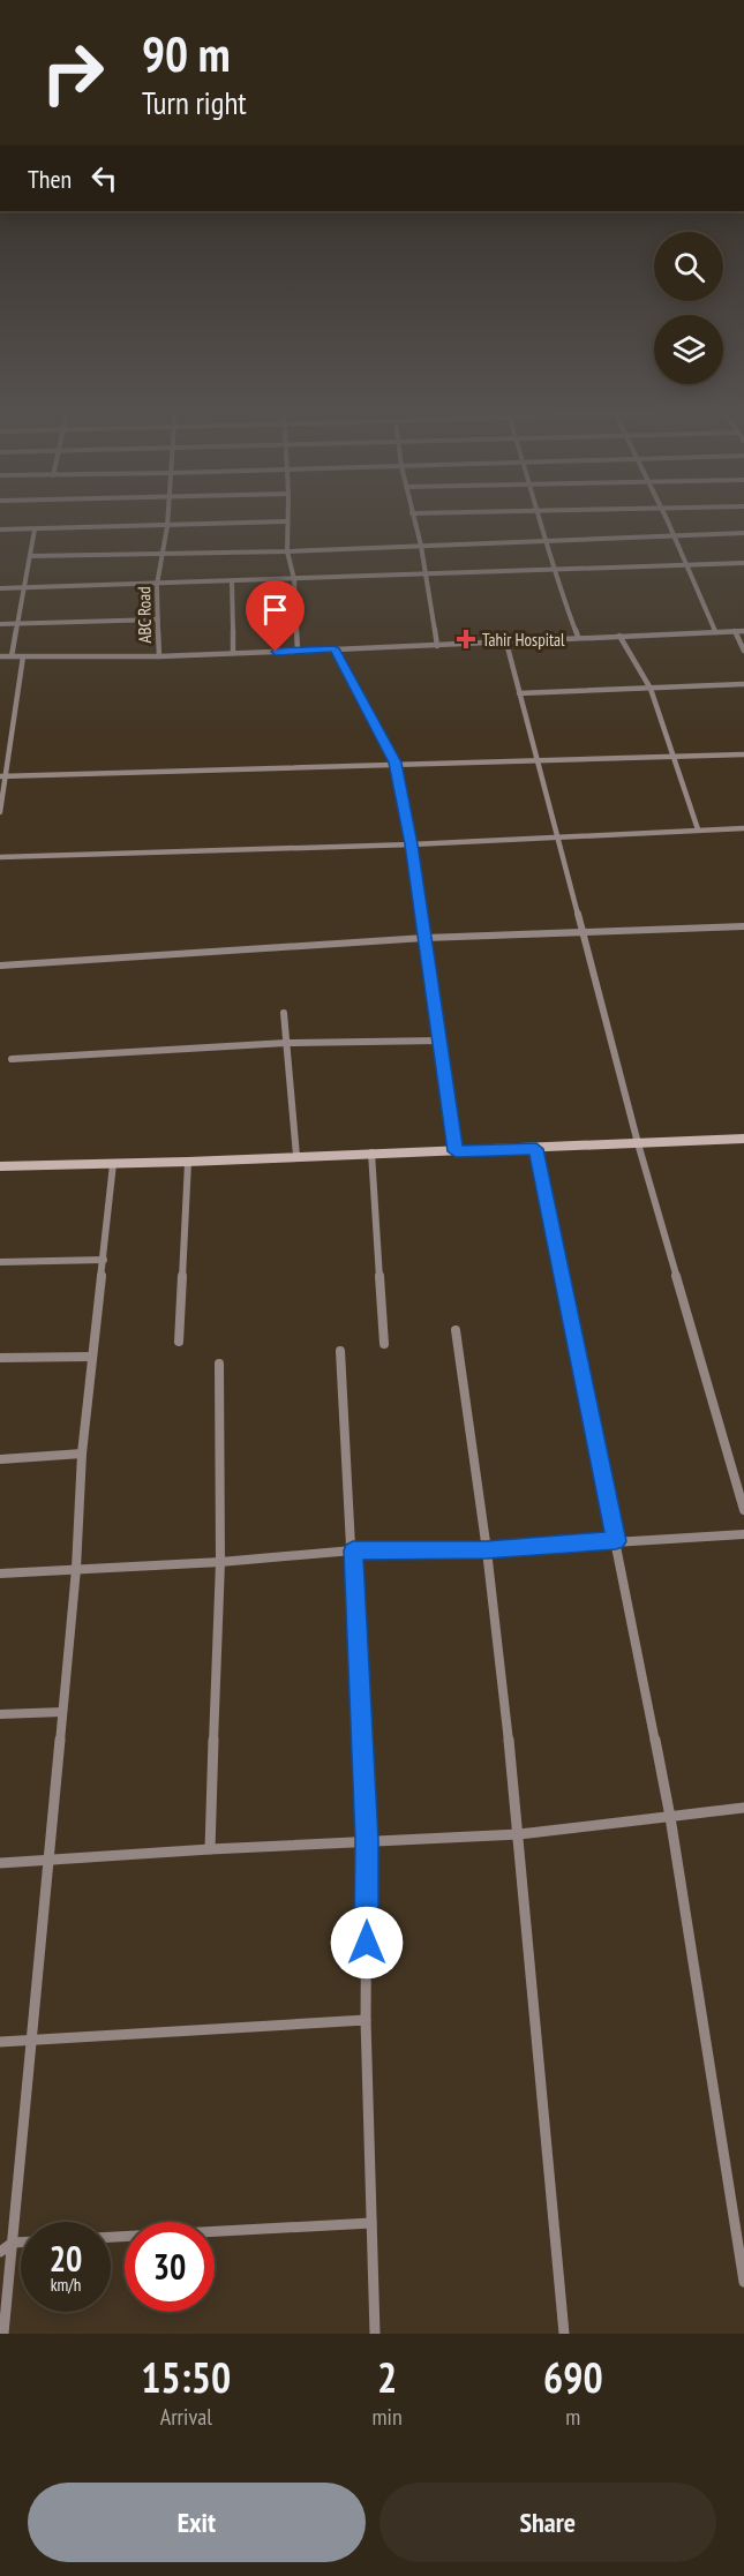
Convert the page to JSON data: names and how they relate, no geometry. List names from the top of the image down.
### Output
{
  "streets": {
    "street": ["ABC Road"]
  },
  "places": {
    "health": ["Tahir Hospital"]
  },
  "page": {
    "turn": ["90 m", "Turn right"],
    "then": "Then",
    "speed": "20 km/h",
    "limit": "30",
    "eta": [
      "15:50",
      "Arrival",
      "2",
      "min",
      "690",
      "m"
    ],
    "buttons": ["Exit", "Share"]
  }
}
